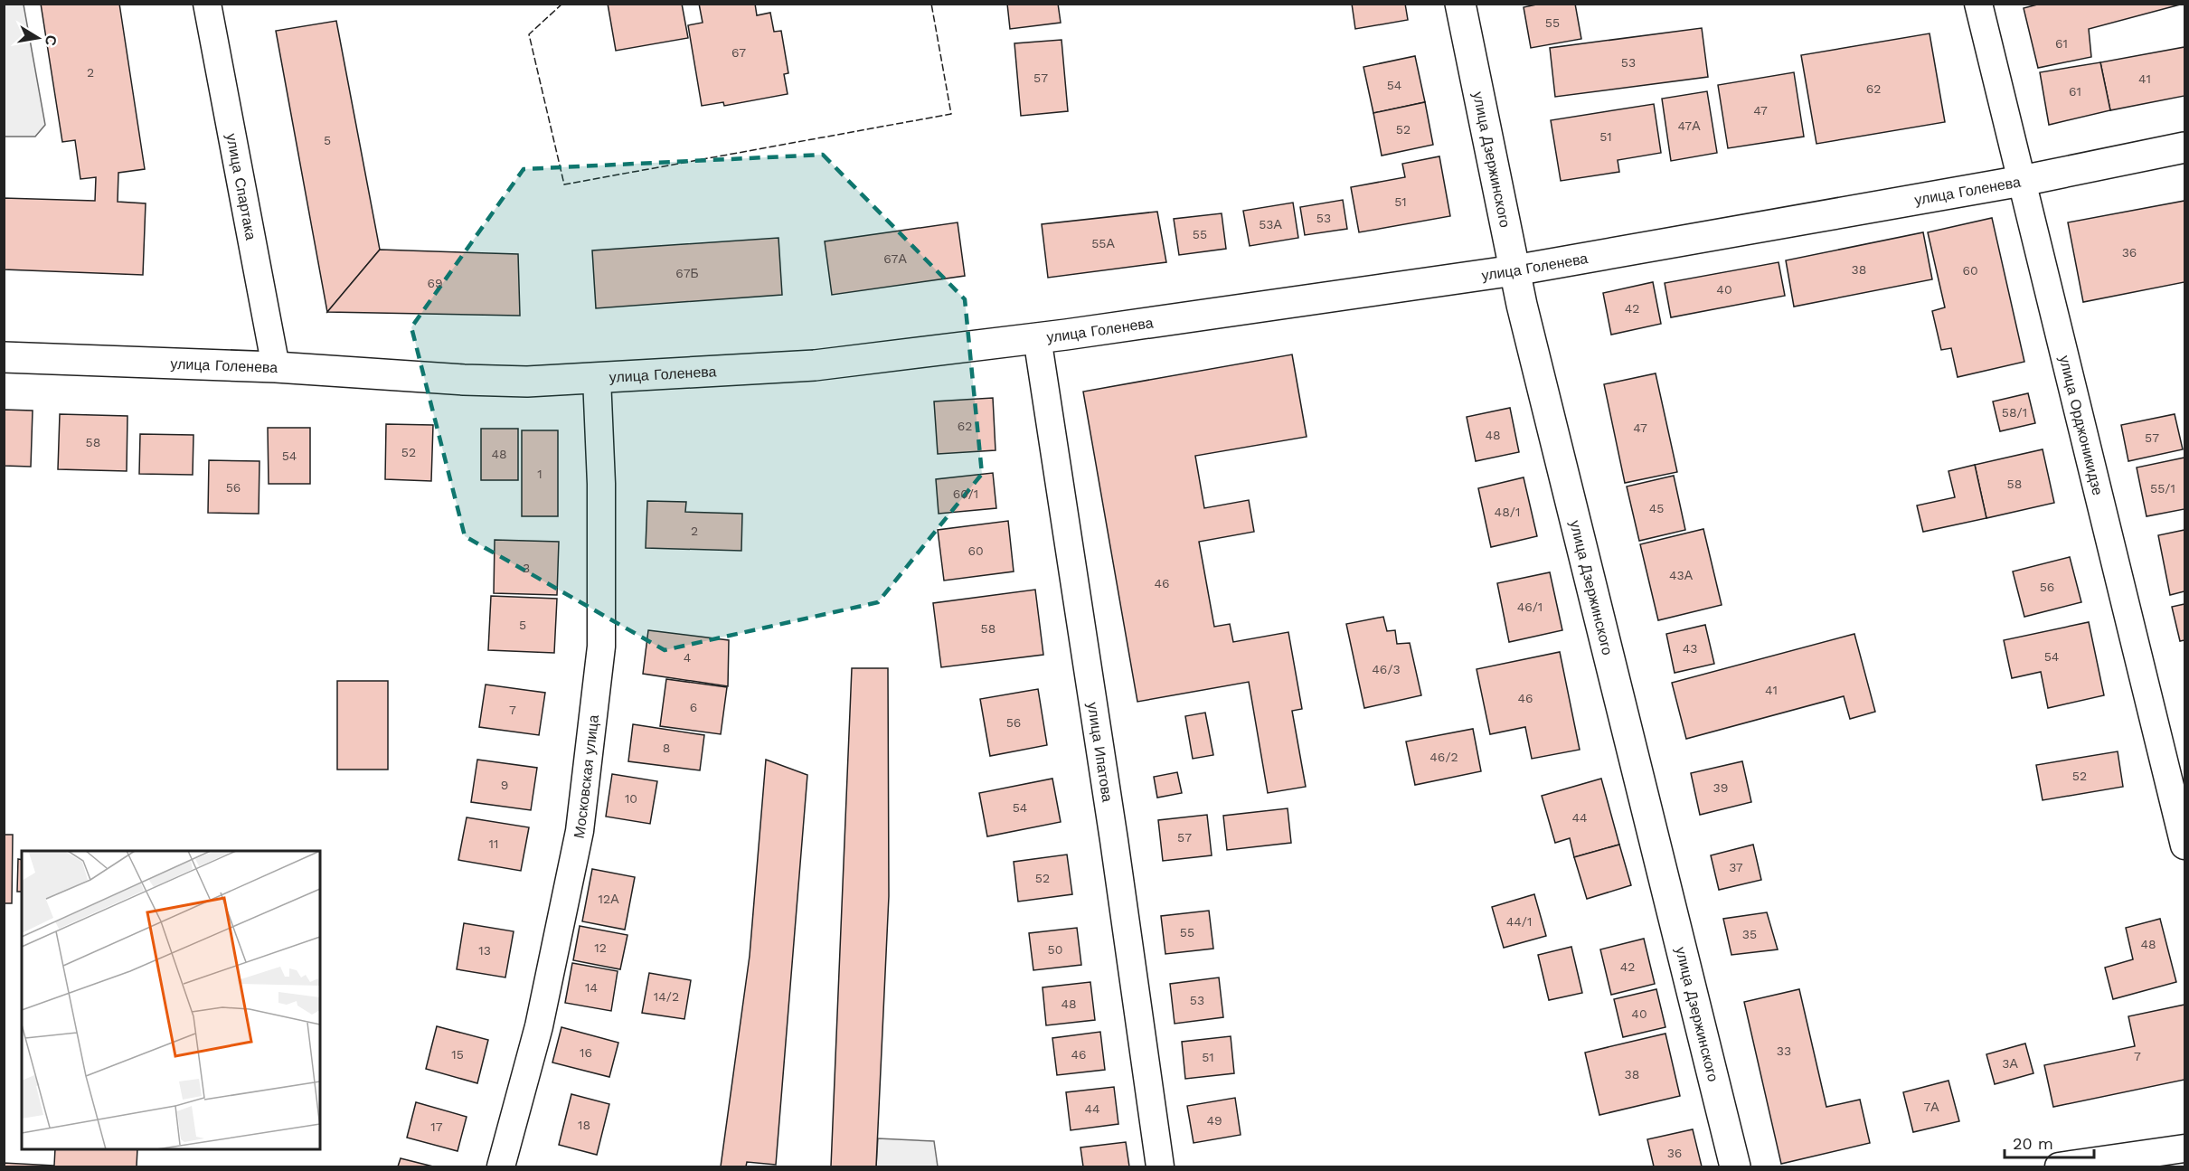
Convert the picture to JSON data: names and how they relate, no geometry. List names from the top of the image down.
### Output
{
  "streets": {
    "main road": ["улица Дзержинского", "улица Голенева"],
    "street": [
      "улица Спартака",
      "улица Орджоникидзе",
      "улица Ипатова",
      "Московская улица"
    ]
  },
  "crossings": [
    ["улица Дзержинского", "улица Голенева"],
    ["улица Спартака", "улица Голенева"],
    ["улица Голенева", "улица Орджоникидзе"],
    ["улица Голенева", "улица Ипатова"],
    ["улица Голенева", "Московская улица"]
  ],
  "house_numbers": [
    "55",
    "61",
    "67",
    "53",
    "2",
    "57",
    "41",
    "54",
    "62",
    "61",
    "47",
    "47А",
    "52",
    "51",
    "5",
    "51",
    "53",
    "53А",
    "55",
    "55А",
    "36",
    "67А",
    "38",
    "60",
    "67Б",
    "69",
    "40",
    "42",
    "58/1",
    "62",
    "47",
    "48",
    "57",
    "58",
    "52",
    "48",
    "54",
    "1",
    "58",
    "56",
    "55/1",
    "60/1",
    "45",
    "48/1",
    "2",
    "60",
    "3",
    "43А",
    "46",
    "56",
    "46/1",
    "5",
    "58",
    "43",
    "54",
    "4",
    "46/3",
    "41",
    "46",
    "6",
    "7",
    "56",
    "8",
    "46/2",
    "52",
    "9",
    "39",
    "10",
    "54",
    "44",
    "57",
    "11",
    "37",
    "52",
    "12А",
    "44/1",
    "55",
    "35",
    "48",
    "12",
    "50",
    "13",
    "42",
    "14",
    "14/2",
    "53",
    "48",
    "40",
    "33",
    "16",
    "15",
    "46",
    "7",
    "51",
    "3А",
    "38",
    "7А",
    "44",
    "49",
    "18",
    "17",
    "36"
  ],
  "scale_bar": "20 m",
  "north": "right"
}
